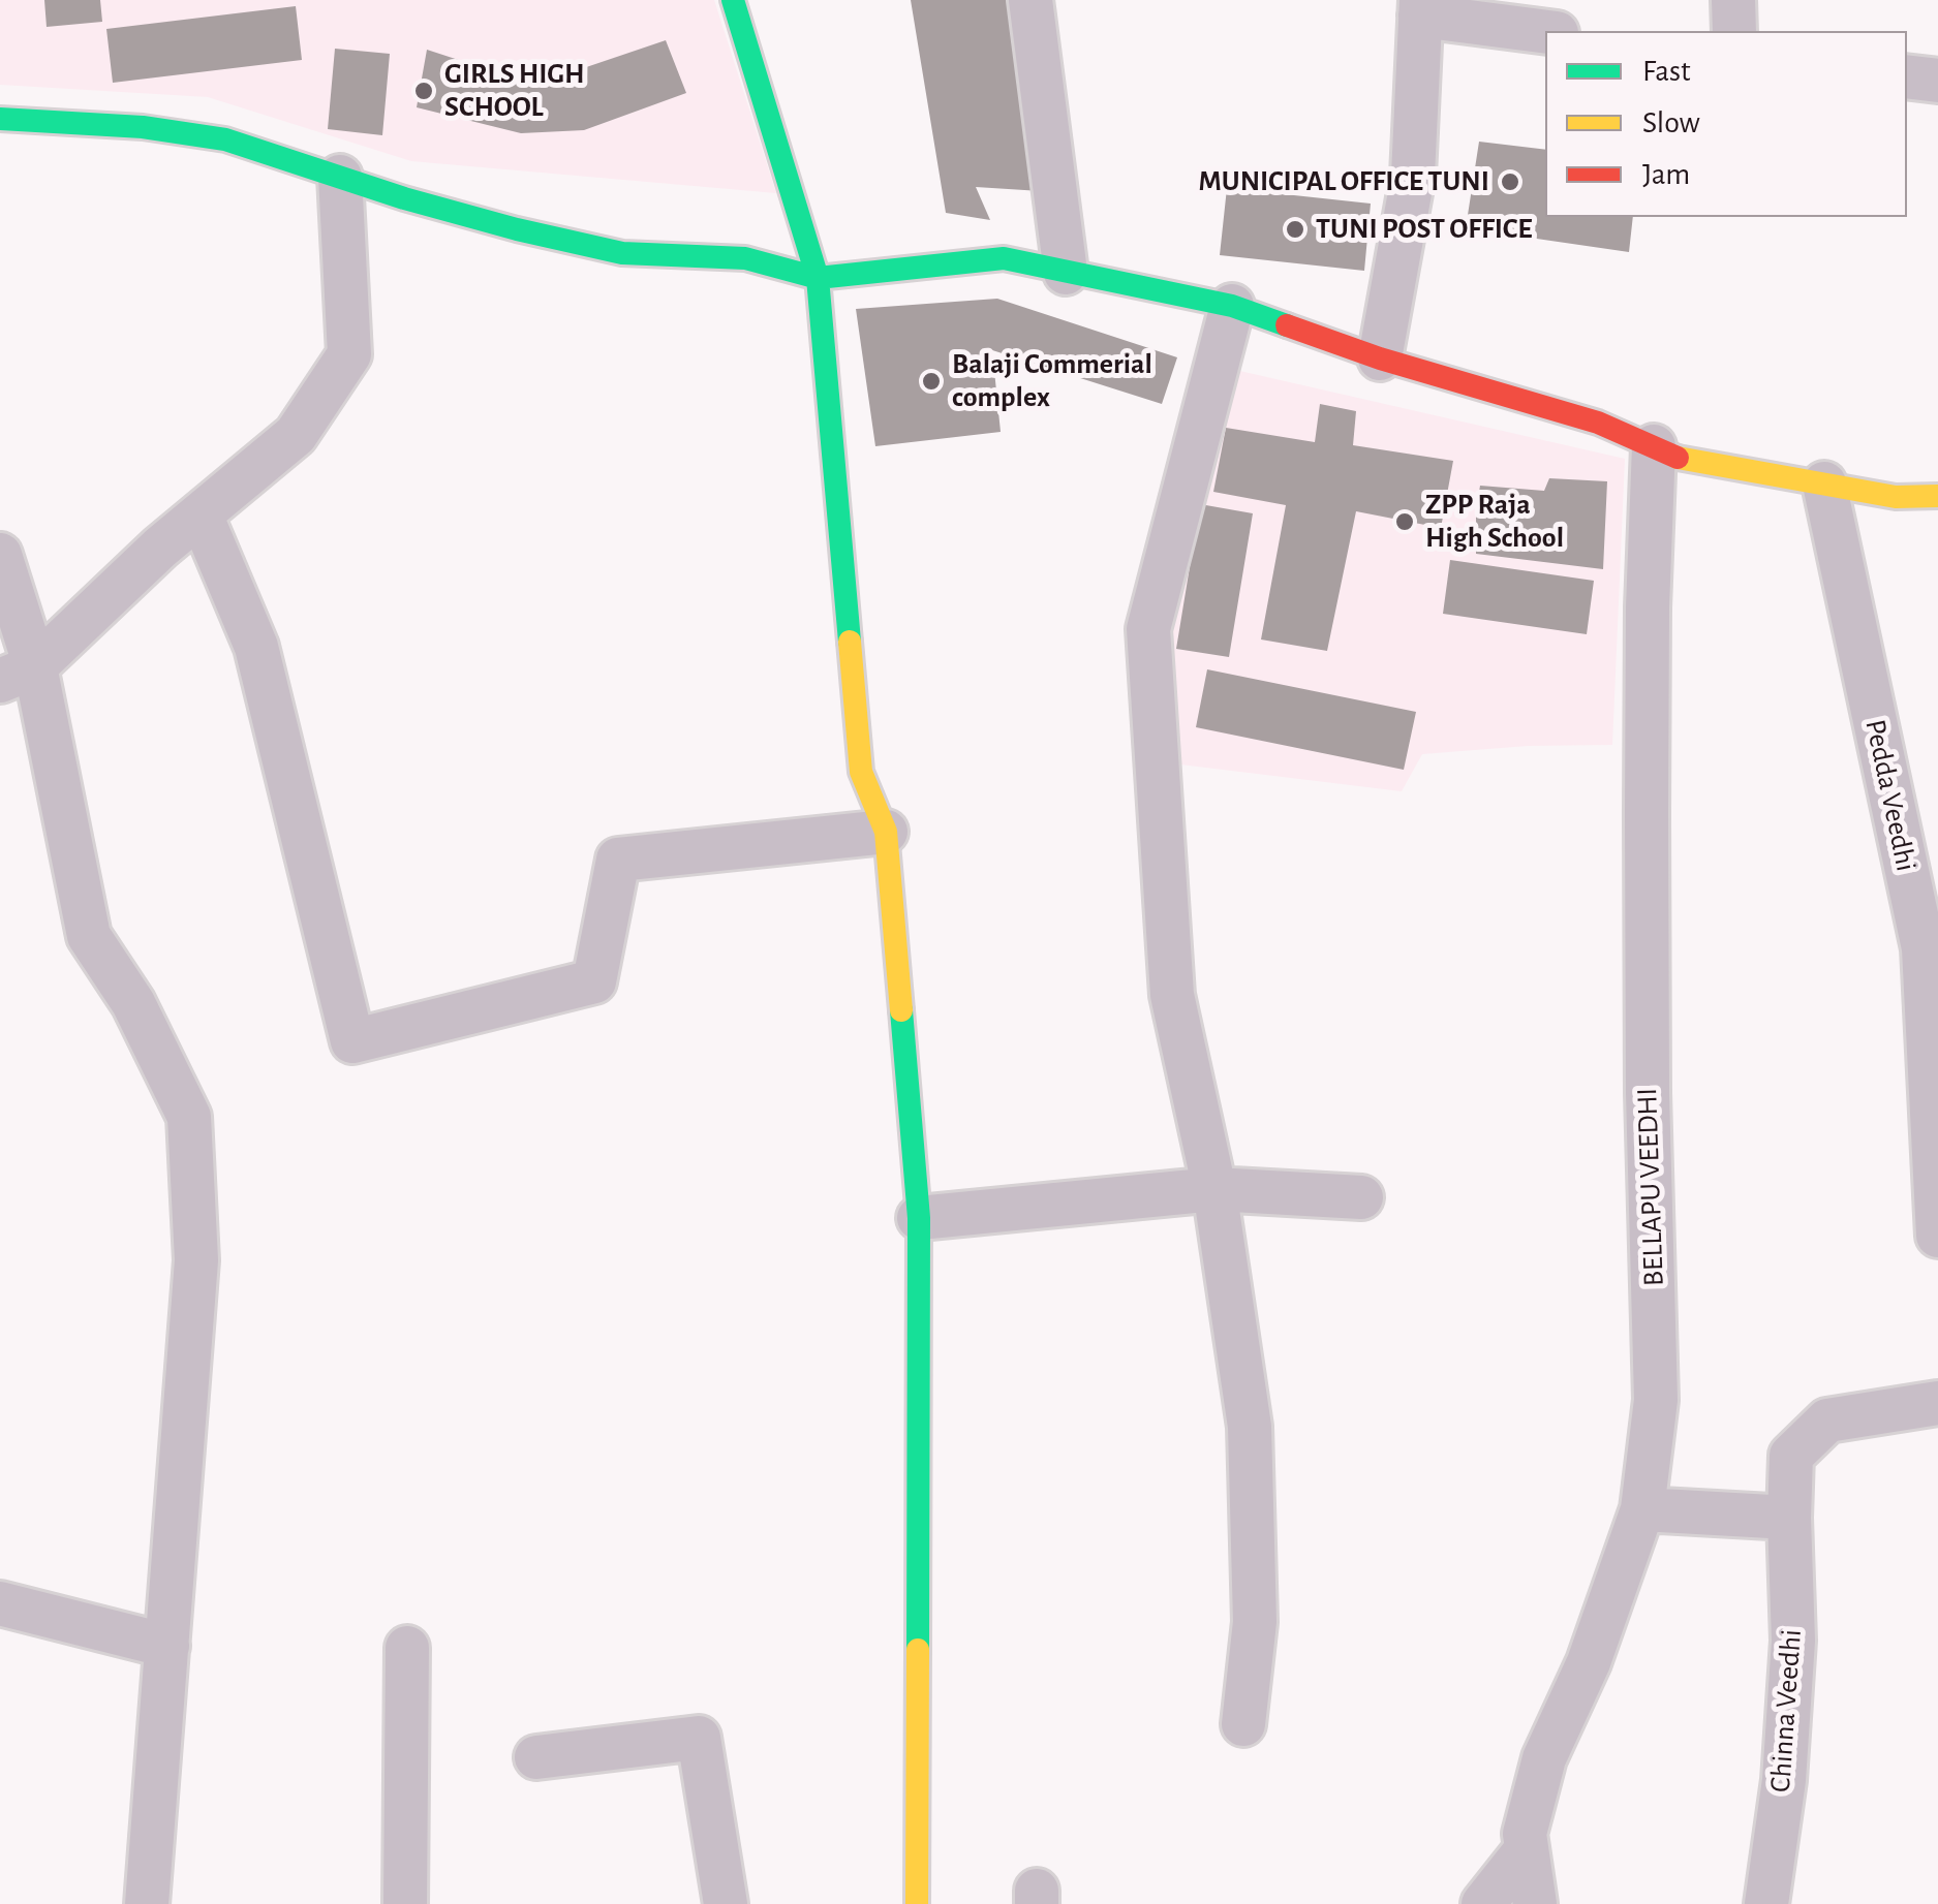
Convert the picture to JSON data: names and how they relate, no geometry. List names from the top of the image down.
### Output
{
  "streets": {
    "street": ["Pedda Veedhi", "BELLAPU VEEDHI", "Chinna Veedhi"]
  },
  "places": [
    "GIRLS HIGH SCHOOL",
    "MUNICIPAL OFFICE TUNI",
    "TUNI POST OFFICE",
    "Balaji Commerial complex",
    "ZPP Raja High School"
  ],
  "legend": ["Fast", "Slow", "Jam"]
}
